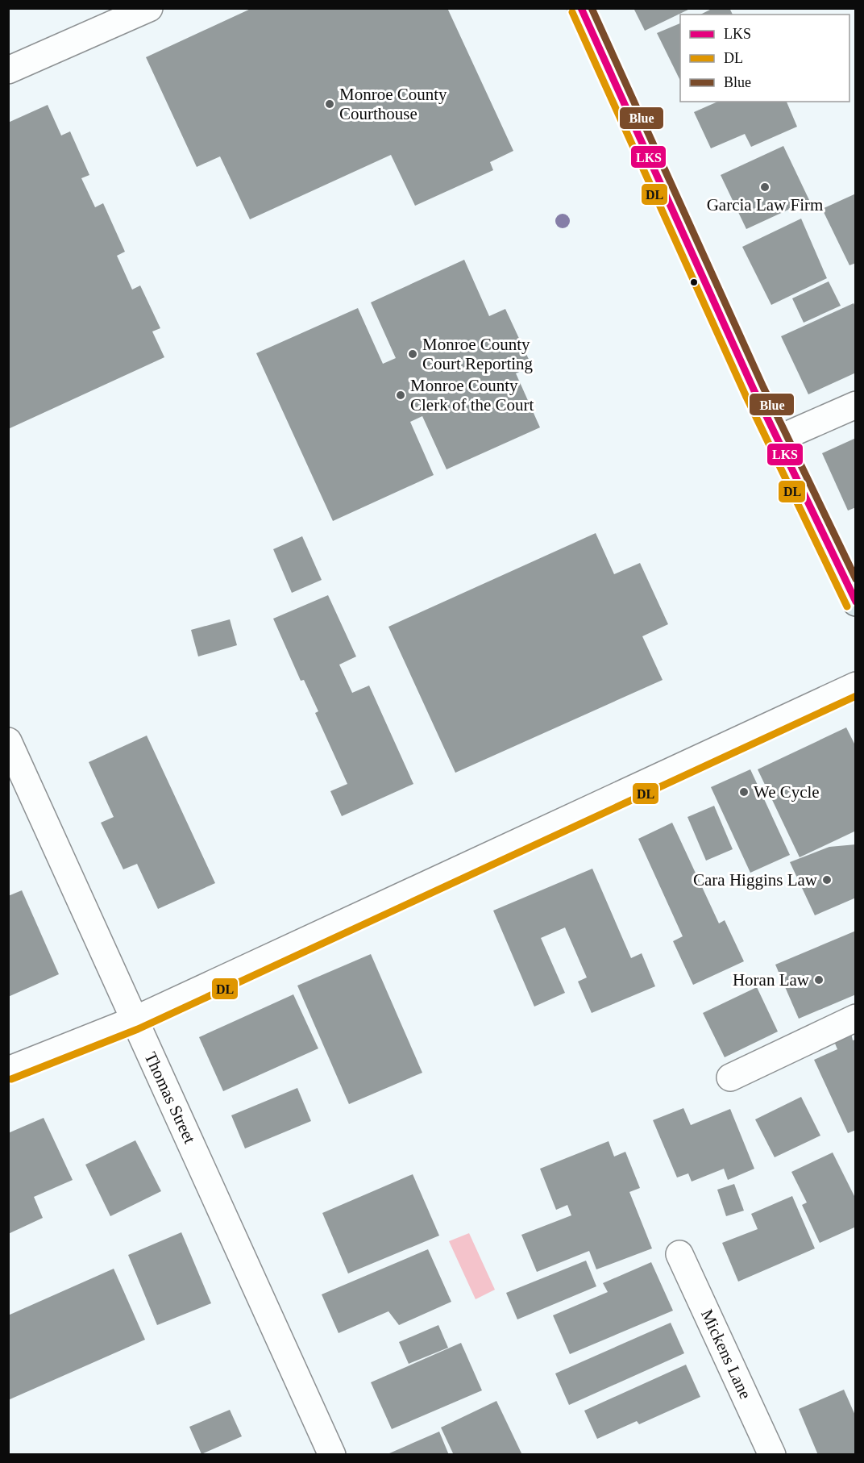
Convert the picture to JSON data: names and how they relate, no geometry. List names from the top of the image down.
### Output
{
  "streets": {
    "street": ["Thomas Street", "Mickens Lane"]
  },
  "places": [
    "Monroe County Courthouse",
    "Garcia Law Firm",
    "Monroe County Court Reporting",
    "Monroe County Clerk of the Court",
    "We Cycle",
    "Cara Higgins Law",
    "Horan Law"
  ],
  "lines": ["transit line LKS", "transit line Blue", "transit line DL"],
  "legend": ["LKS", "DL", "Blue"]
}
